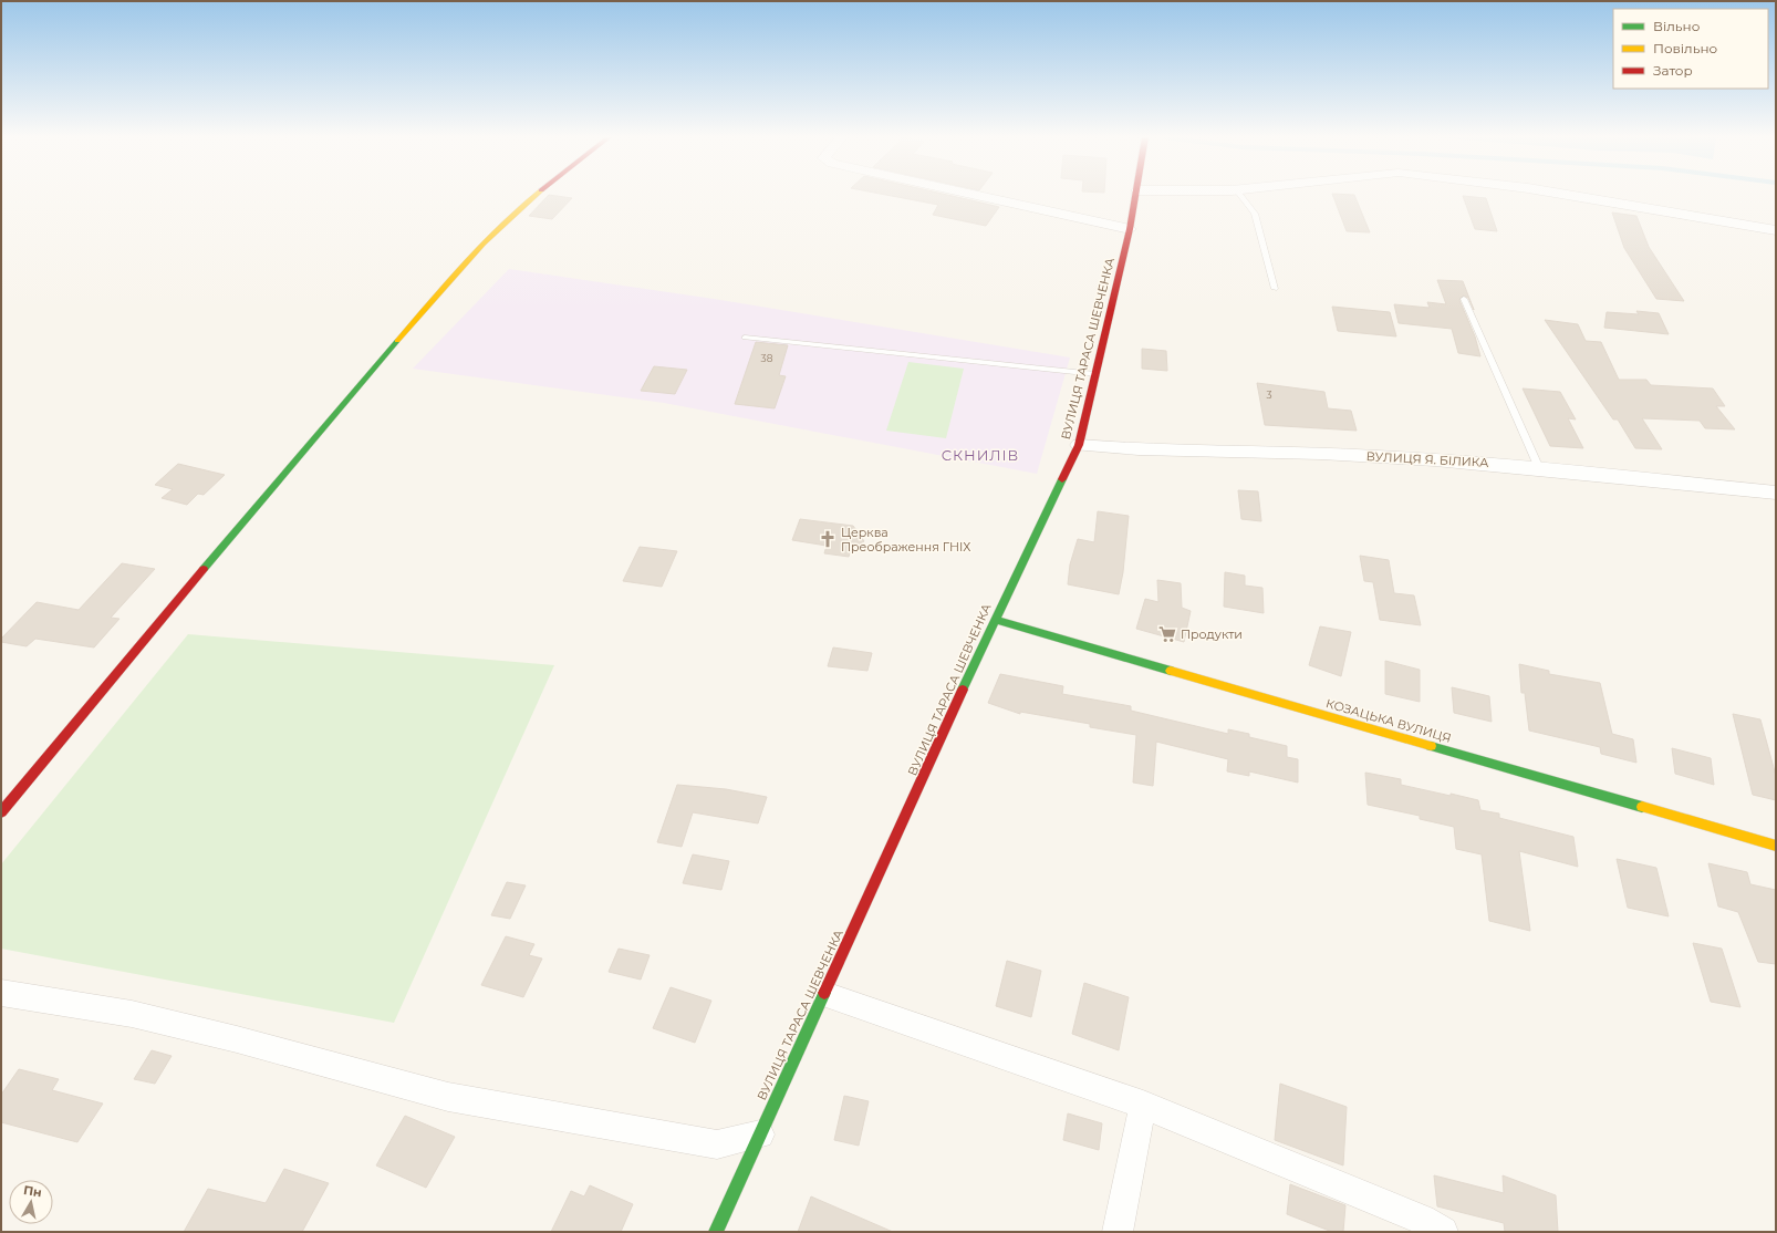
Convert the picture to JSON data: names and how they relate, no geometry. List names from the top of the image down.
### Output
{
  "streets": {
    "street": ["ВУЛИЦЯ ТАРАСА ШЕВЧЕНКА", "ВУЛИЦЯ Я. БІЛИКА", "КОЗАЦЬКА ВУЛИЦЯ"]
  },
  "crossings": [
    ["ВУЛИЦЯ ТАРАСА ШЕВЧЕНКА", "ВУЛИЦЯ Я. БІЛИКА"],
    ["ВУЛИЦЯ ТАРАСА ШЕВЧЕНКА", "КОЗАЦЬКА ВУЛИЦЯ"]
  ],
  "districts": ["СКНИЛІВ"],
  "places": {
    "church": ["Церква Преображення ГНІХ"],
    "supermarket": ["Продукти"]
  },
  "house_numbers": ["38", "3"],
  "legend": ["Вільно", "Повільно", "Затор"],
  "north": "top"
}
